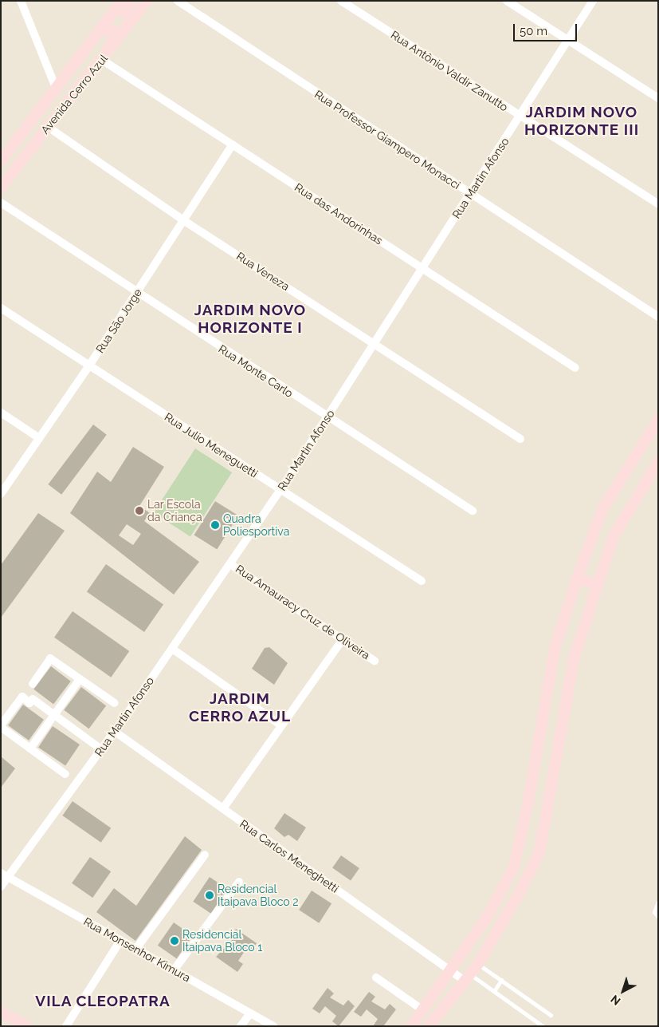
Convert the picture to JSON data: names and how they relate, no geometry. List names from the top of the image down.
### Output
{
  "streets": {
    "main road": ["Avenida Cerro Azul"],
    "street": [
      "Rua Antônio Valdir Zanutto",
      "Rua Professor Giampero Monacci",
      "Rua Martin Afonso",
      "Rua das Andorinhas",
      "Rua Veneza",
      "Rua São Jorge",
      "Rua Monte Carlo",
      "Rua Julio Meneguetti",
      "Rua Amauracy Cruz de Oliveira",
      "Rua Carlos Meneghetti",
      "Rua Monsenhor Kimura"
    ]
  },
  "crossings": [
    ["Rua Antônio Valdir Zanutto", "Rua Martin Afonso"],
    ["Avenida Cerro Azul", "Rua das Andorinhas"],
    ["Avenida Cerro Azul", "Rua Veneza"],
    ["Rua Professor Giampero Monacci", "Rua Martin Afonso"],
    ["Rua Martin Afonso", "Rua das Andorinhas"],
    ["Rua Martin Afonso", "Rua Veneza"],
    ["Rua Martin Afonso", "Rua Monte Carlo"],
    ["Rua Martin Afonso", "Rua Julio Meneguetti"],
    ["Rua Martin Afonso", "Rua Amauracy Cruz de Oliveira"],
    ["Rua Martin Afonso", "Rua Carlos Meneghetti"],
    ["Rua Martin Afonso", "Rua Monsenhor Kimura"],
    ["Rua das Andorinhas", "Rua São Jorge"],
    ["Rua Veneza", "Rua São Jorge"],
    ["Rua São Jorge", "Rua Monte Carlo"],
    ["Rua São Jorge", "Rua Julio Meneguetti"]
  ],
  "districts": [
    "JARDIM NOVO HORIZONTE III",
    "JARDIM NOVO HORIZONTE I",
    "JARDIM CERRO AZUL",
    "VILA CLEOPATRA"
  ],
  "places": [
    "Lar Escola da Criança",
    "Quadra Poliesportiva",
    "Residencial Itaipava Bloco 2",
    "Residencial Itaipava Bloco 1"
  ],
  "scale_bar": "50 m",
  "north": "bottom left"
}
